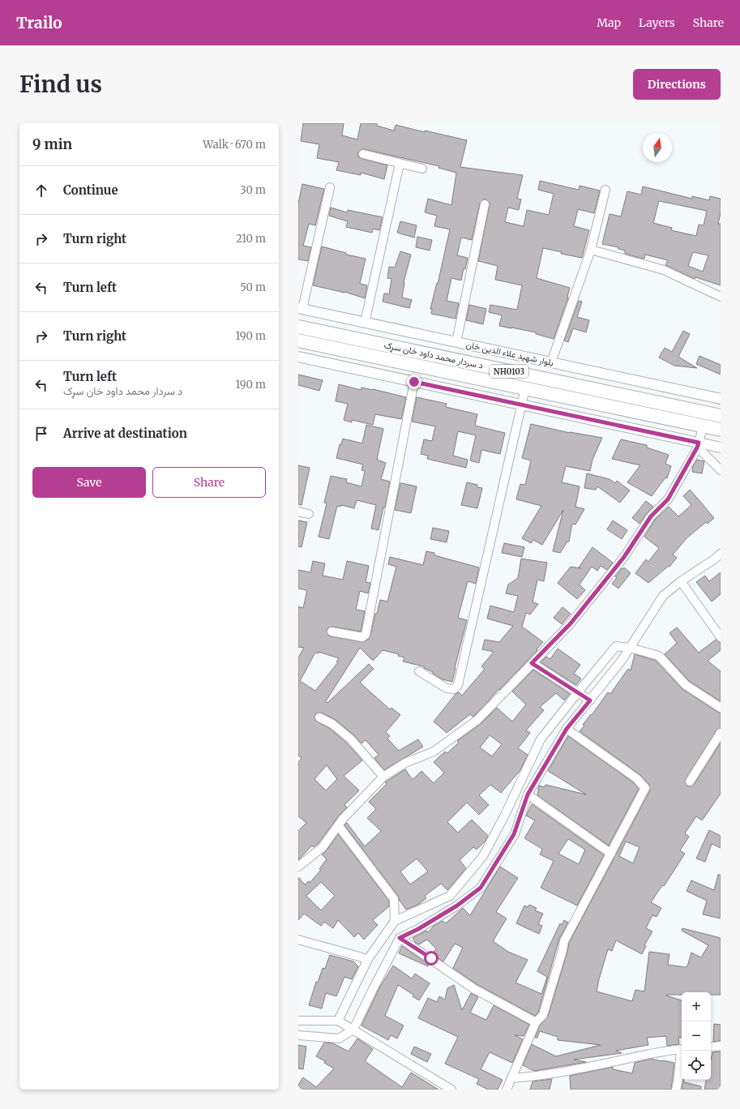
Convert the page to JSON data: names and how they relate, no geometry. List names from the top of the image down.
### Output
{
  "streets": {
    "highway": ["د سردار محمد داود خان سړک", "NH0103"],
    "street": ["بلوار شهید علاء الدین خان"]
  },
  "north": "top",
  "page": {
    "header": "Trailo",
    "nav": ["Map", "Layers", "Share"],
    "buttons": [
      "Directions",
      ["Save", "Share"]
    ],
    "title": "Find us",
    "heading": ["9 min", "Walk · 670 m"],
    "list": [
      ["Continue", "30 m"],
      ["Turn right", "210 m"],
      ["Turn left", "50 m"],
      ["Turn right", "190 m"],
      ["Turn left", "د سردار محمد داود خان سړک", "190 m"],
      "Arrive at destination"
    ],
    "map_buttons": ["+", "−"]
  }
}
